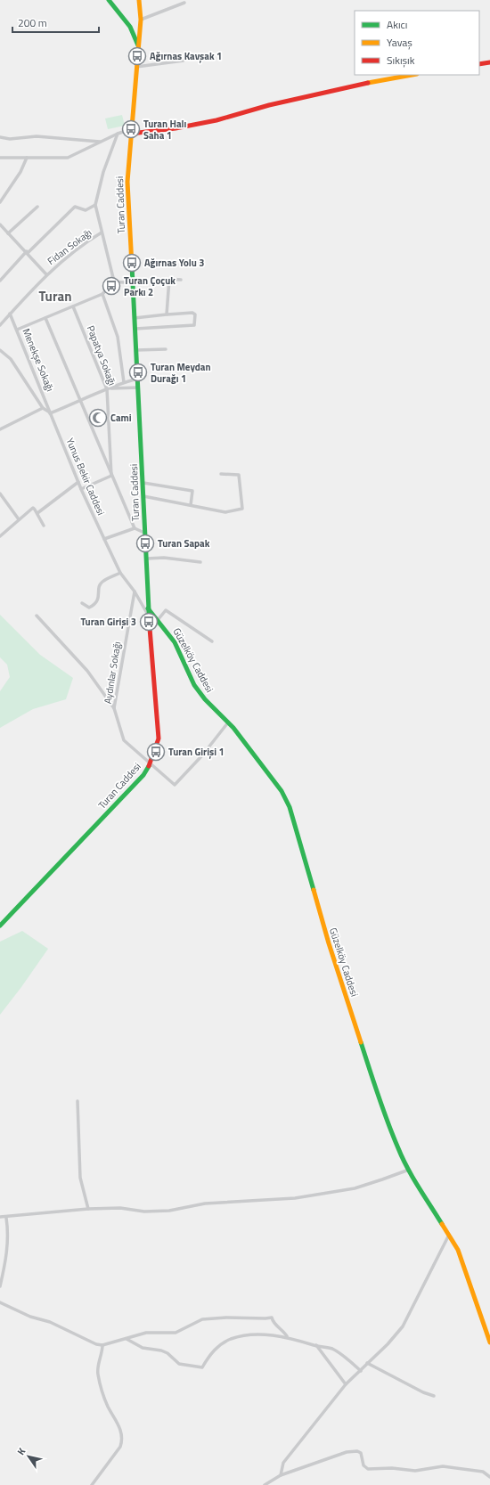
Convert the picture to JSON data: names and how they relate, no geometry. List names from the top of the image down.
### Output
{
  "streets": {
    "street": [
      "Turan Caddesi",
      "Fidan Sokağı",
      "Papatya Sokağı",
      "Menekşe Sokağı",
      "Yunus Bekir Caddesi",
      "Güzelköy Caddesi",
      "Aydınlar Sokağı"
    ]
  },
  "crossings": [
    ["Turan Caddesi", "Yunus Bekir Caddesi"],
    ["Turan Caddesi", "Güzelköy Caddesi"],
    ["Turan Caddesi", "Aydınlar Sokağı"],
    ["Fidan Sokağı", "Menekşe Sokağı"],
    ["Menekşe Sokağı", "Yunus Bekir Caddesi"],
    ["Yunus Bekir Caddesi", "Aydınlar Sokağı"],
    ["Güzelköy Caddesi", "Aydınlar Sokağı"]
  ],
  "districts": ["Turan"],
  "places": {
    "bus stop": [
      "Ağırnas Kavşak 1",
      "Turan Halı Saha 1",
      "Ağırnas Yolu 3",
      "Turan Çoçuk Parkı 2",
      "Turan Meydan Durağı 1",
      "Turan Sapak",
      "Turan Girişi 3",
      "Turan Girişi 1"
    ],
    "mosque": ["Cami"]
  },
  "legend": ["Akıcı", "Yavaş", "Sıkışık"],
  "scale_bar": "200 m",
  "north": "top left"
}
